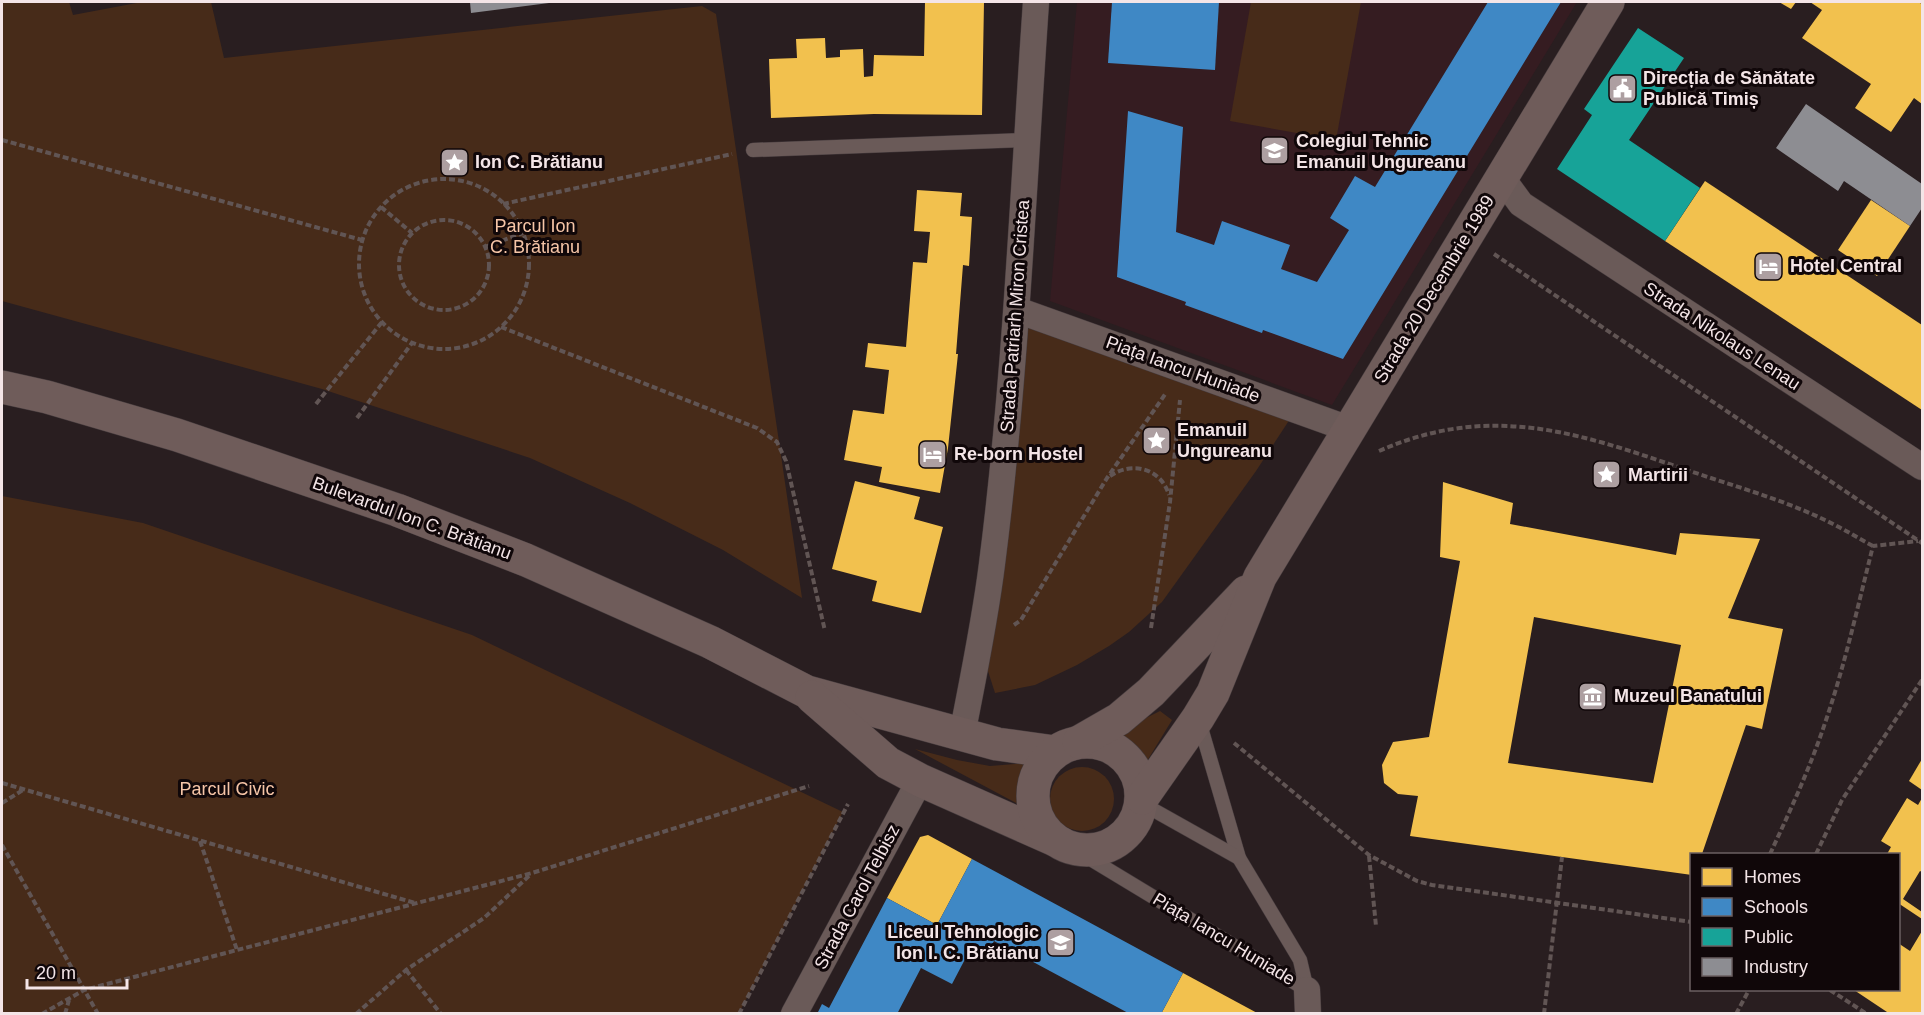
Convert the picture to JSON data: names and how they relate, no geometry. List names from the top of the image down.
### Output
{
  "streets": {
    "street": [
      "Strada 20 Decembrie 1989",
      "Strada Patriarh Miron Cristea",
      "Strada Nikolaus Lenau",
      "Piața Iancu Huniade",
      "Bulevardul Ion C. Brătianu",
      "Strada Carol Telbisz"
    ]
  },
  "crossings": [
    ["Strada 20 Decembrie 1989", "Strada Nikolaus Lenau"],
    ["Strada 20 Decembrie 1989", "Piața Iancu Huniade"],
    ["Strada 20 Decembrie 1989", "Bulevardul Ion C. Brătianu"],
    ["Strada Patriarh Miron Cristea", "Piața Iancu Huniade"],
    ["Strada Patriarh Miron Cristea", "Bulevardul Ion C. Brătianu"],
    ["Piața Iancu Huniade", "Bulevardul Ion C. Brătianu"],
    ["Bulevardul Ion C. Brătianu", "Strada Carol Telbisz"]
  ],
  "parks": ["Parcul Ion C. Brătianu", "Parcul Civic"],
  "places": {
    "public building": ["Direcția de Sănătate Publică Timiș"],
    "school or university": ["Colegiul Tehnic Emanuil Ungureanu", "Liceul Tehnologic Ion I. C. Brătianu"],
    "place": ["Ion C. Brătianu", "Emanuil Ungureanu", "Martirii"],
    "hotel": ["Hotel Central", "Re-born Hostel"],
    "museum": ["Muzeul Banatului"]
  },
  "legend": [
    "Homes",
    "Schools",
    "Public",
    "Industry"
  ],
  "scale_bar": "20 m"
}
